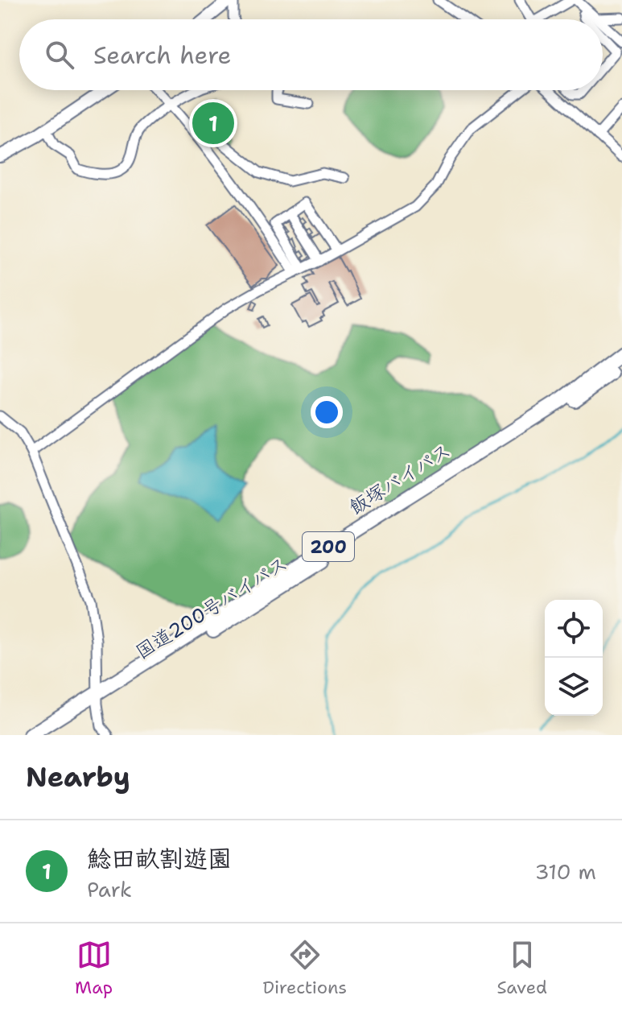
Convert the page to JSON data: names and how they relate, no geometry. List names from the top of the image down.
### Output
{
  "streets": {
    "highway": ["飯塚バイパス", "200", "国道200号バイパス"]
  },
  "crossings": [
    ["飯塚バイパス", "国道200号バイパス"]
  ],
  "page": {
    "search": "Search here",
    "pins": "1",
    "heading": "Nearby",
    "list": [
      {
        "mark": "1",
        "name": "鯰田畝割遊園",
        "note": "Park",
        "value": "310 m"
      }
    ],
    "nav": ["Map", "Directions", "Saved"]
  }
}
